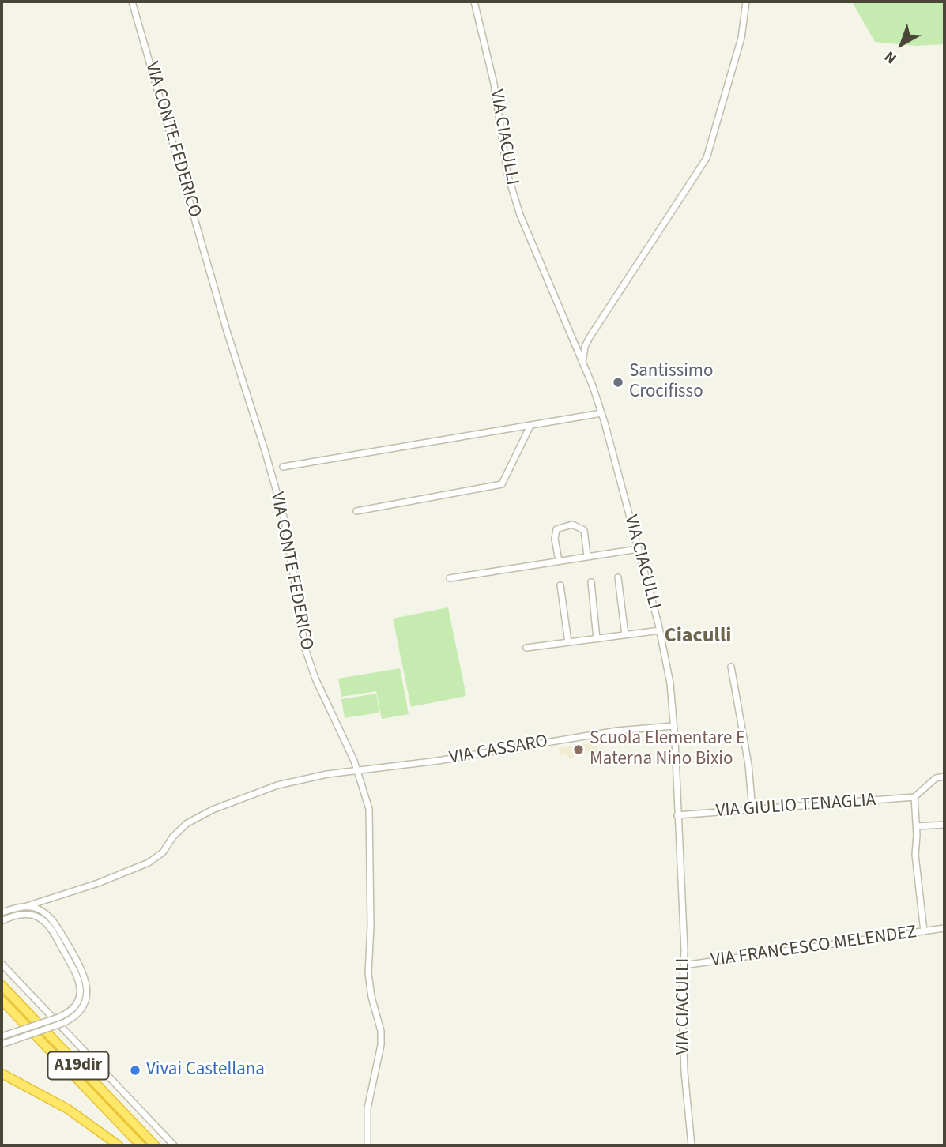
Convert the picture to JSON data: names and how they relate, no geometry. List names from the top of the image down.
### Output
{
  "streets": {
    "highway": ["A19dir"],
    "street": [
      "VIA CIACULLI",
      "VIA CONTE FEDERICO",
      "VIA CASSARO",
      "VIA GIULIO TENAGLIA",
      "VIA FRANCESCO MELENDEZ"
    ]
  },
  "crossings": [
    ["VIA CIACULLI", "VIA CASSARO"],
    ["VIA CIACULLI", "VIA GIULIO TENAGLIA"],
    ["VIA CIACULLI", "VIA FRANCESCO MELENDEZ"],
    ["VIA CONTE FEDERICO", "VIA CASSARO"]
  ],
  "districts": ["Ciaculli"],
  "places": ["Santissimo Crocifisso", "Scuola Elementare E Materna Nino Bixio", "Vivai Castellana"],
  "north": "bottom left"
}
